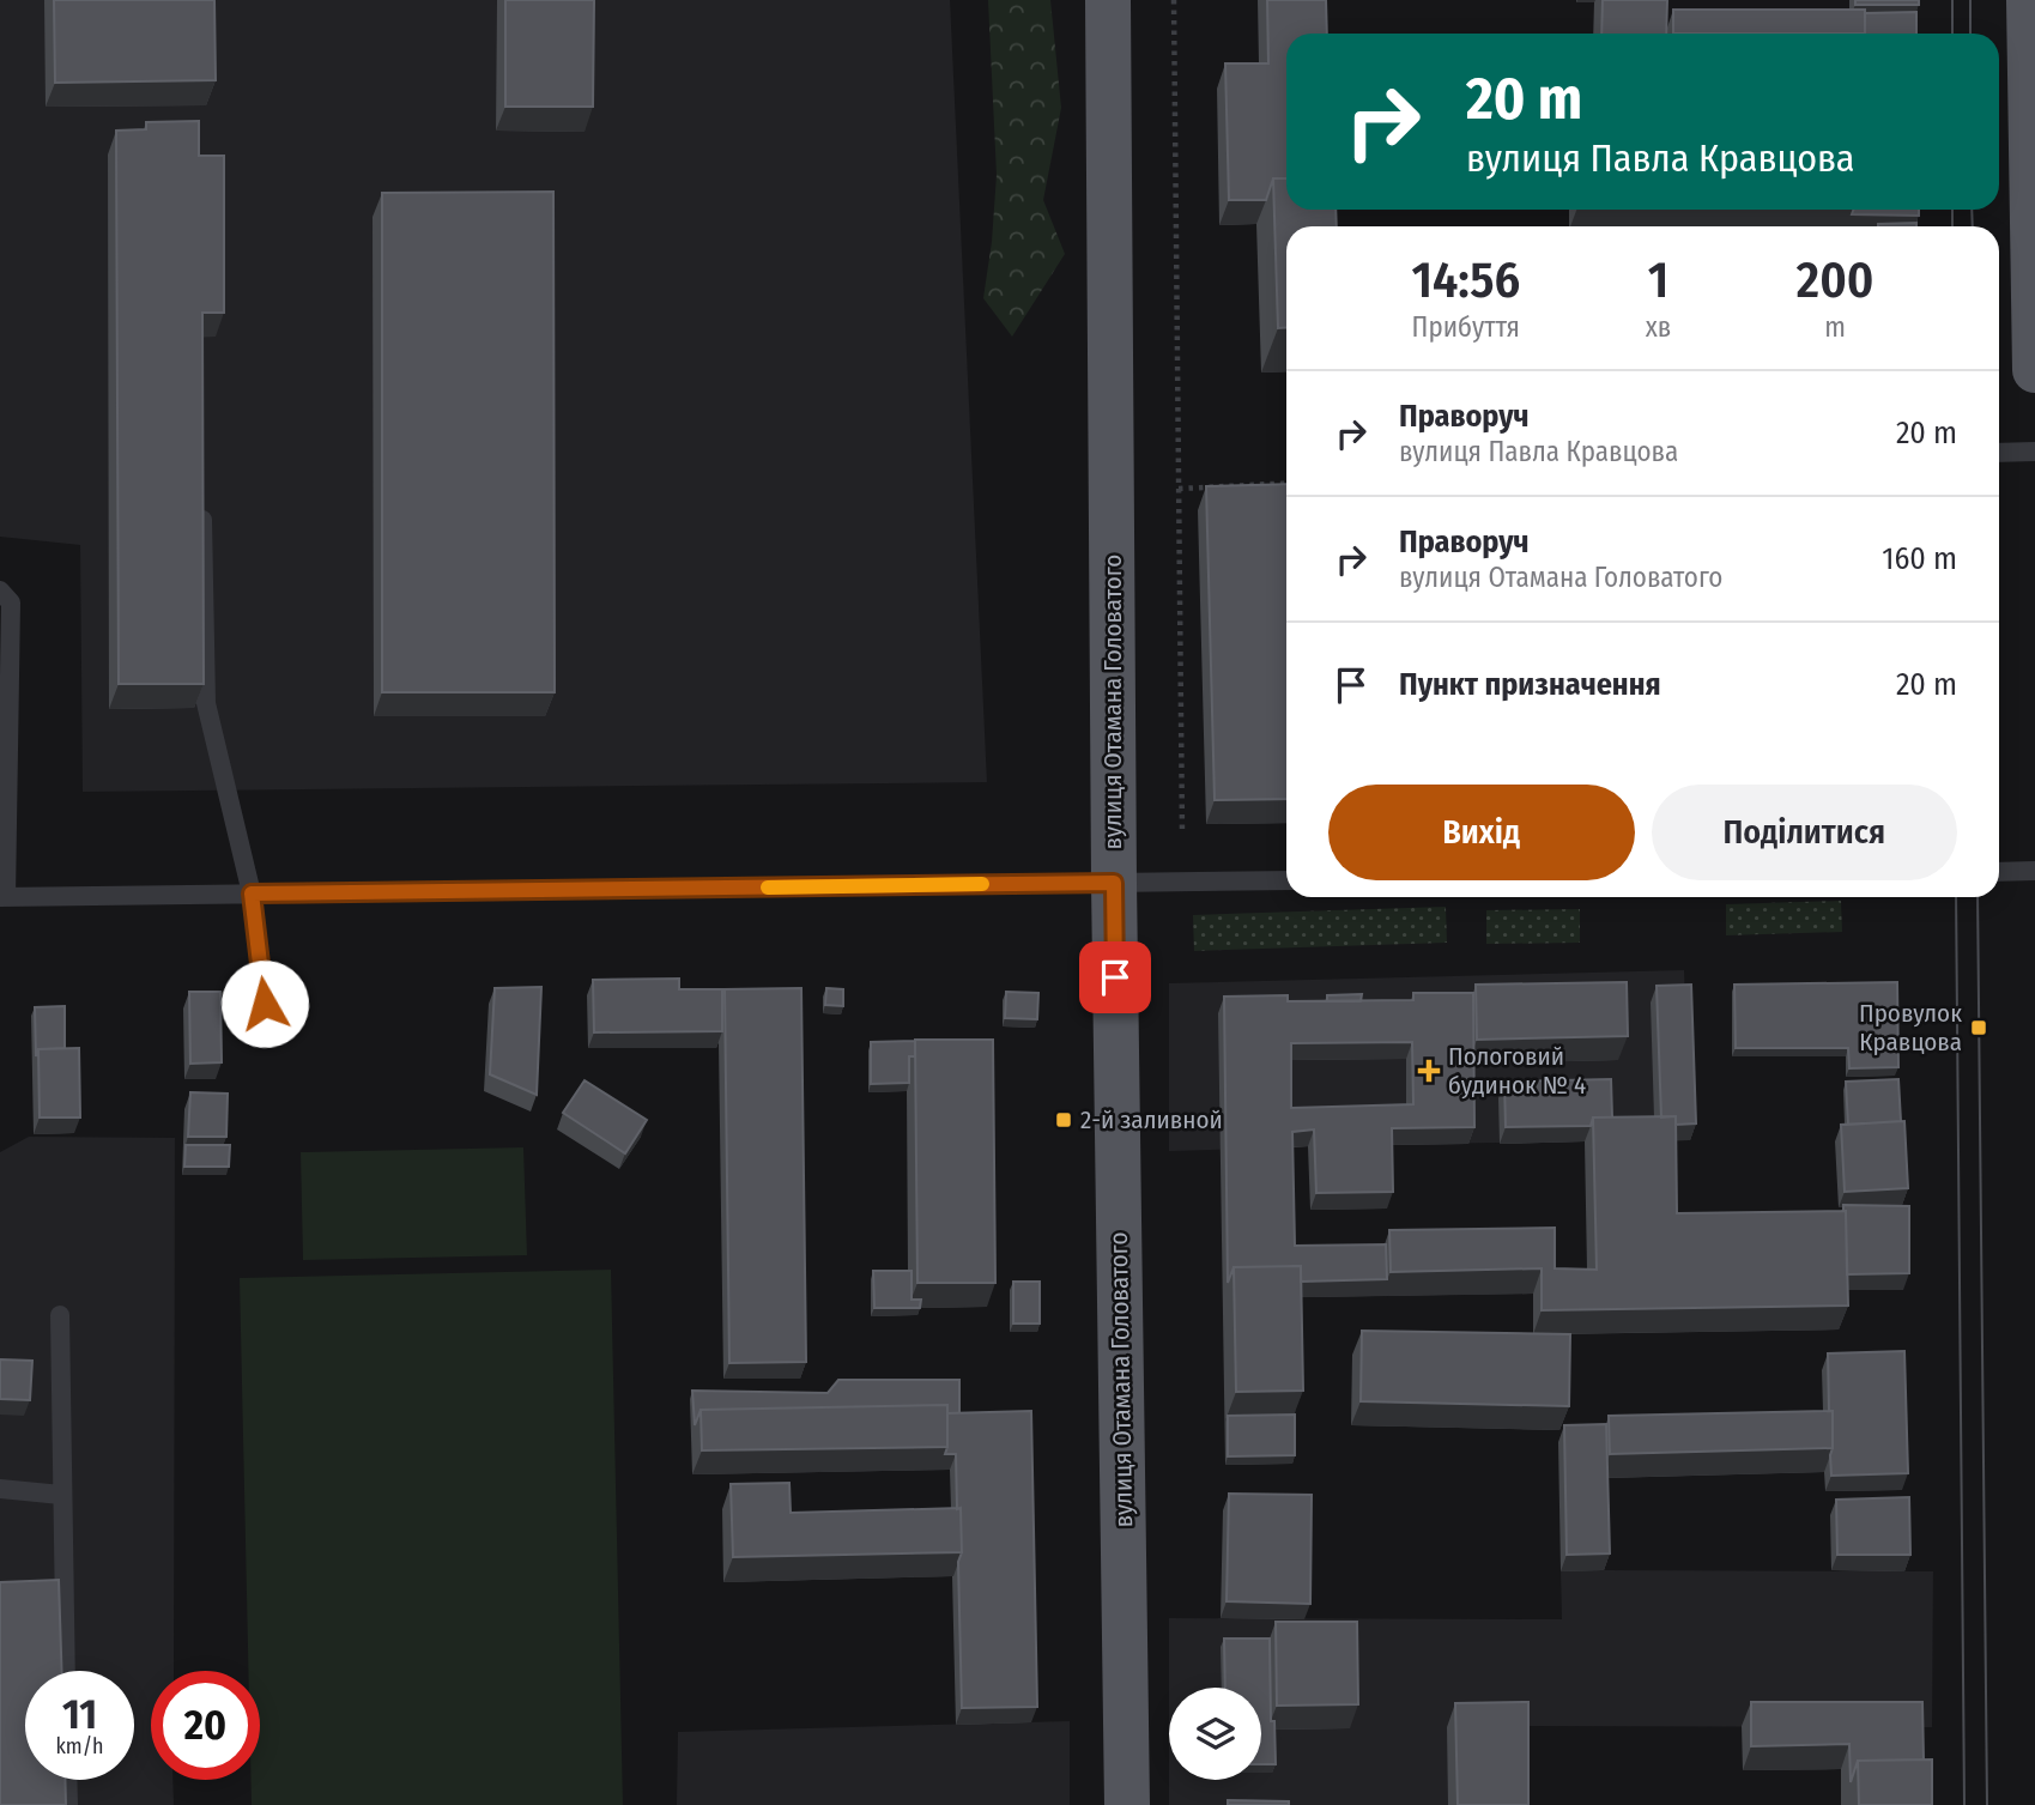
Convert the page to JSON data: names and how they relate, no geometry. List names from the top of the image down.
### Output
{
  "streets": {
    "main road": ["вулиця Отамана Головатого"]
  },
  "places": {
    "transit": ["Провулок Кравцова", "2-й заливной"],
    "health": ["Пологовий будинок № 4"]
  },
  "page": {
    "turn": ["20 m", "вулиця Павла Кравцова"],
    "eta": [
      "14:56",
      "Прибуття",
      "1",
      "хв",
      "200",
      "m"
    ],
    "list": [
      {
        "name": "Праворуч",
        "note": "вулиця Павла Кравцова",
        "value": "20 m"
      },
      {
        "name": "Праворуч",
        "note": "вулиця Отамана Головатого",
        "value": "160 m"
      },
      {
        "name": "Пункт призначення",
        "value": "20 m"
      }
    ],
    "buttons": ["Вихід", "Поділитися"],
    "speed": "11 km/h",
    "limit": "20"
  }
}
